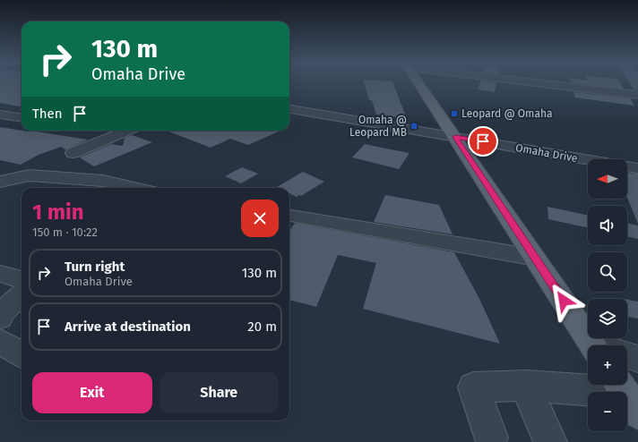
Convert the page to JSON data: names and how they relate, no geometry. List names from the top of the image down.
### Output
{
  "streets": {
    "street": ["Omaha Drive"]
  },
  "places": {
    "transit": ["Leopard @ Omaha", "Omaha @ Leopard MB"]
  },
  "north": "left",
  "page": {
    "turn": ["130 m", "Omaha Drive"],
    "then": "Then",
    "map_buttons": ["+", "−"],
    "heading": ["1 min", "150 m · 10:22"],
    "list": [
      {
        "name": "Turn right",
        "note": "Omaha Drive",
        "value": "130 m"
      },
      {
        "name": "Arrive at destination",
        "value": "20 m"
      }
    ],
    "buttons": ["Exit", "Share"]
  }
}
